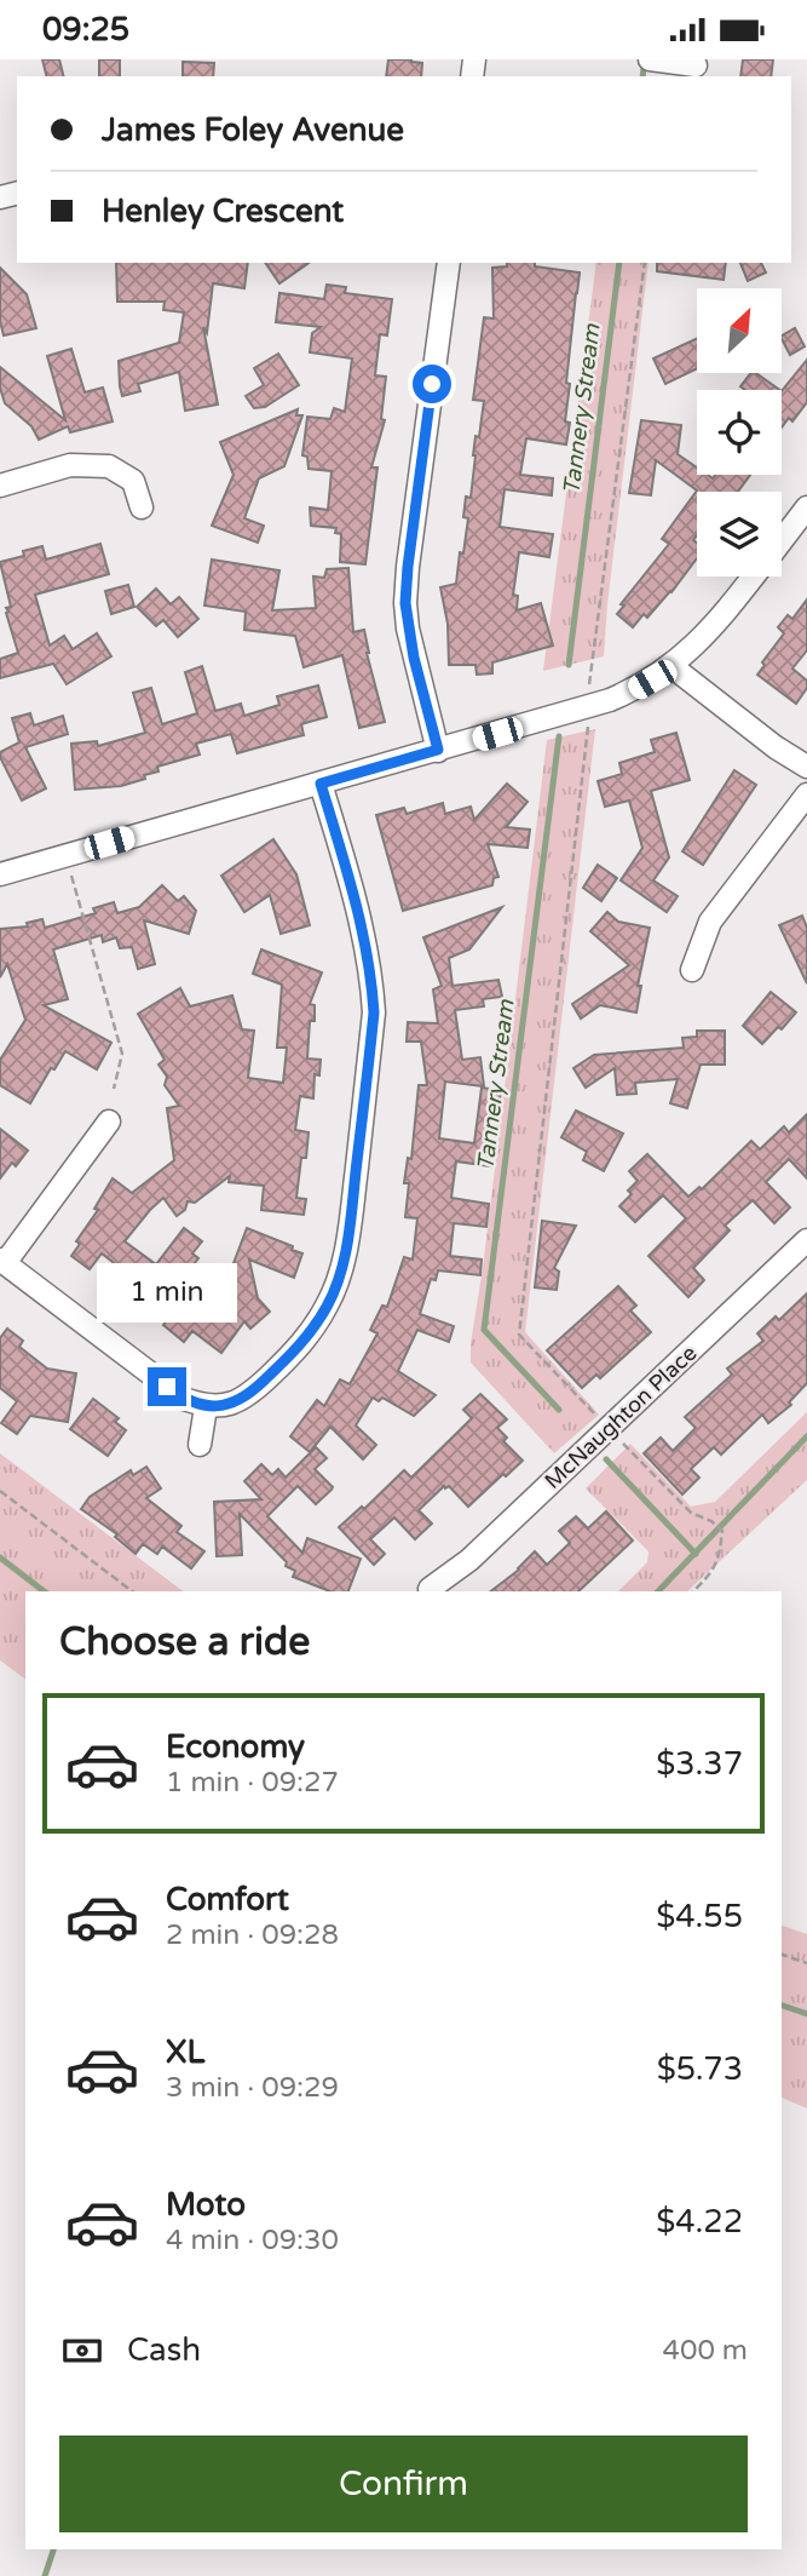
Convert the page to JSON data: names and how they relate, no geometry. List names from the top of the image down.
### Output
{
  "streets": {
    "street": ["McNaughton Place"]
  },
  "water": ["Tannery Stream"],
  "north": "top right",
  "page": {
    "status": "09:25",
    "banner": ["James Foley Avenue", "Henley Crescent"],
    "bubble": "1 min",
    "heading": "Choose a ride",
    "list": [
      {
        "name": "Economy",
        "note": "1 min · 09:27",
        "value": "$3.37"
      },
      {
        "name": "Comfort",
        "note": "2 min · 09:28",
        "value": "$4.55"
      },
      {
        "name": "XL",
        "note": "3 min · 09:29",
        "value": "$5.73"
      },
      {
        "name": "Moto",
        "note": "4 min · 09:30",
        "value": "$4.22"
      }
    ],
    "pay": ["Cash", "400 m"],
    "buttons": "Confirm"
  }
}
